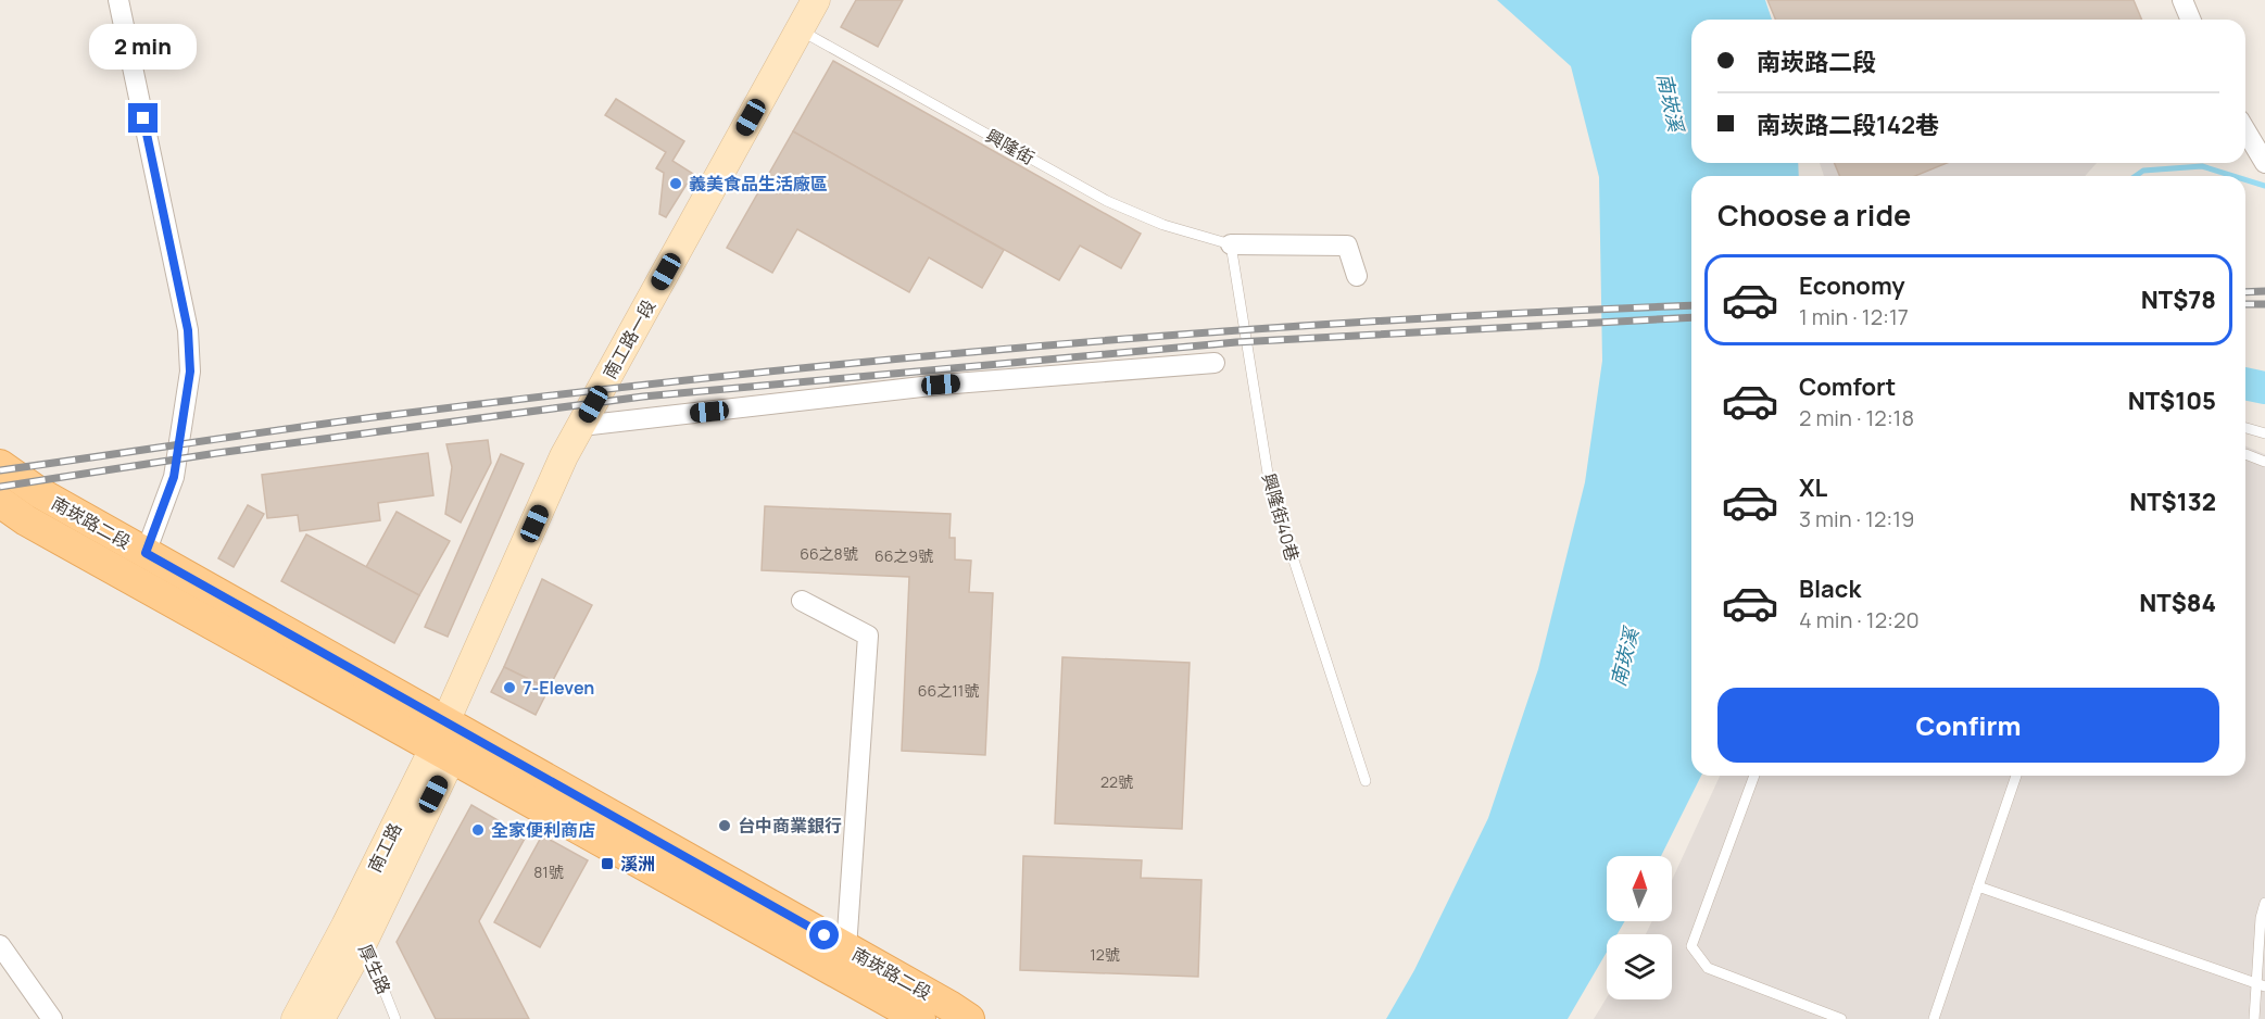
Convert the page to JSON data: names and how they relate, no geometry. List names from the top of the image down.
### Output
{
  "streets": {
    "main road": ["南崁路二段"],
    "street": ["南工路一段", "南工路"],
    "lane": ["興隆街", "興隆街40巷", "厚生路"]
  },
  "crossings": [
    ["興隆街", "南工路一段"],
    ["興隆街", "興隆街40巷"],
    ["南工路一段", "南崁路二段"],
    ["南工路一段", "南工路"],
    ["南崁路二段", "南工路"],
    ["南工路", "厚生路"]
  ],
  "water": ["南崁溪"],
  "places": {
    "other": [
      "義美食品生活廠區",
      "7-Eleven",
      "台中商業銀行",
      "全家便利商店"
    ],
    "transit": ["溪洲"]
  },
  "house_numbers": [
    "66之8號",
    "66之9號",
    "66之11號",
    "22號",
    "81號",
    "12號"
  ],
  "north": "top",
  "page": {
    "banner": ["南崁路二段", "南崁路二段142巷"],
    "bubble": "2 min",
    "heading": "Choose a ride",
    "list": [
      {
        "name": "Economy",
        "note": "1 min · 12:17",
        "value": "NT$78"
      },
      {
        "name": "Comfort",
        "note": "2 min · 12:18",
        "value": "NT$105"
      },
      {
        "name": "XL",
        "note": "3 min · 12:19",
        "value": "NT$132"
      },
      {
        "name": "Black",
        "note": "4 min · 12:20",
        "value": "NT$84"
      }
    ],
    "buttons": "Confirm"
  }
}
